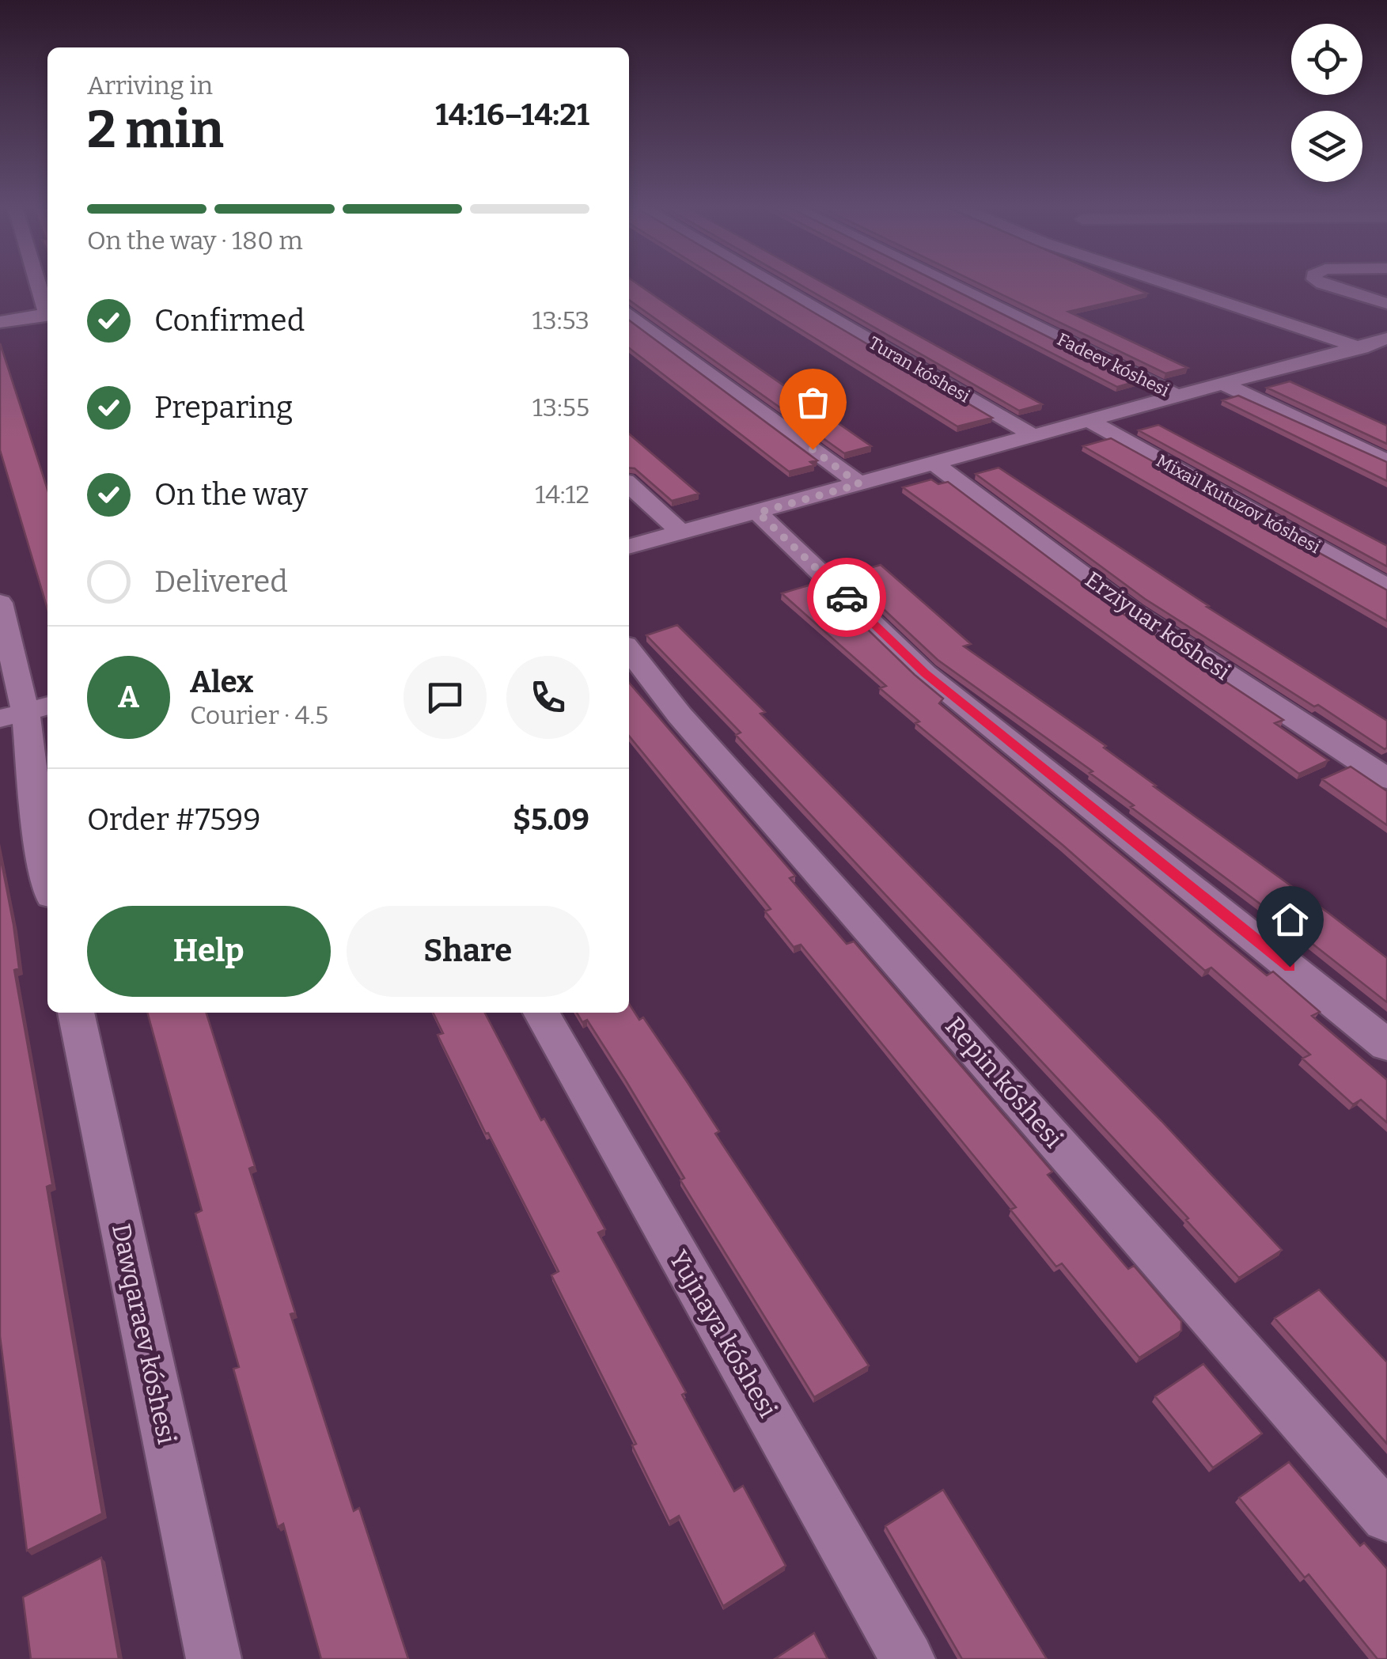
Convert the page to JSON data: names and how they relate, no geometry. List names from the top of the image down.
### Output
{
  "streets": {
    "street": [
      "Fadeev kóshesi",
      "Turan kóshesi",
      "Mixail Kutuzov kóshesi",
      "Erziyuar kóshesi",
      "Repin kóshesi",
      "Dawqaraev kóshesi",
      "Yujnaya kóshesi"
    ]
  },
  "page": {
    "heading": ["2 min", "Arriving in", "14:16–14:21"],
    "panel": [
      "Alex",
      "Courier · 4.5",
      "Order #7599",
      "$5.09"
    ],
    "bar": "On the way · 180 m",
    "list": [
      ["Confirmed", "13:53"],
      ["Preparing", "13:55"],
      ["On the way", "14:12"],
      "Delivered"
    ],
    "round": "A",
    "buttons": ["Help", "Share"]
  }
}
